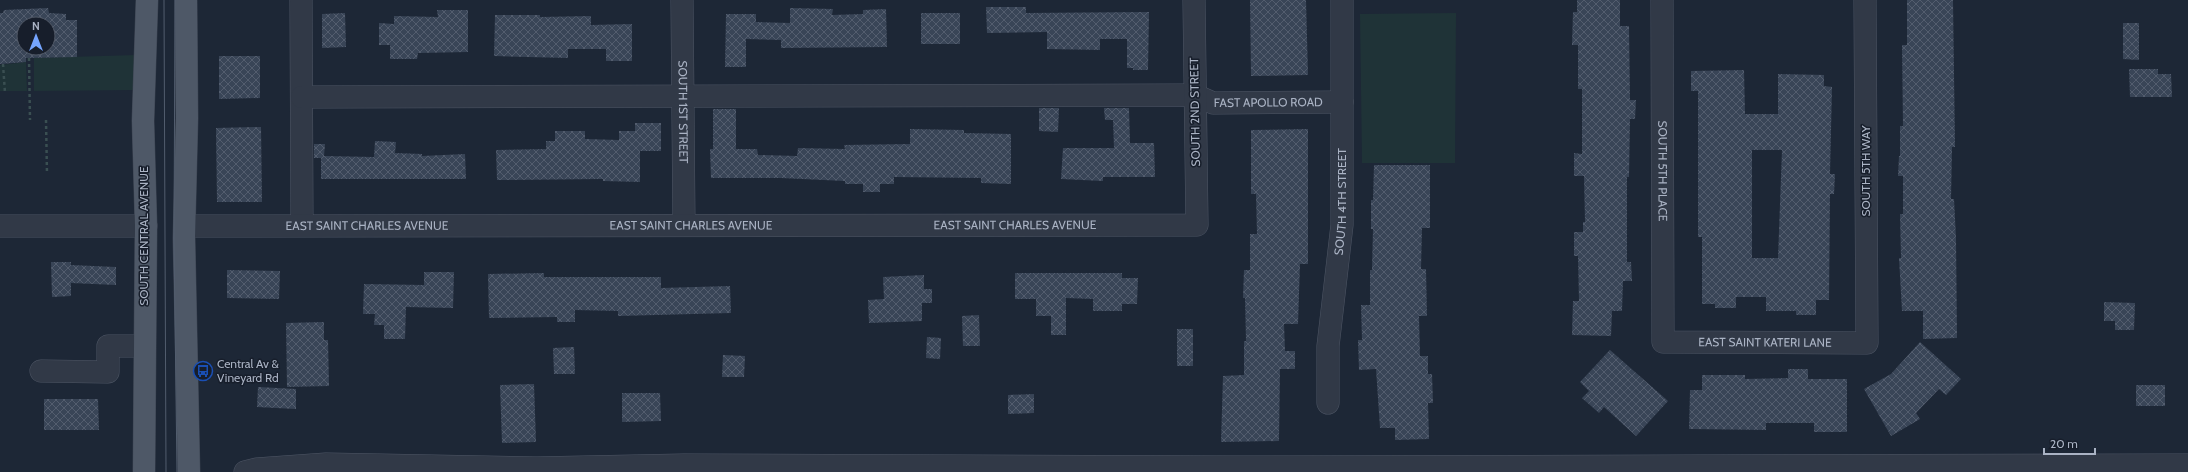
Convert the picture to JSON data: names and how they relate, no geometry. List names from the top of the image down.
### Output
{
  "streets": {
    "main road": ["SOUTH CENTRAL AVENUE"],
    "street": [
      "FAST APOLLO ROAD",
      "SOUTH 1ST STREET",
      "SOUTH 2ND STREET",
      "SOUTH 5TH PLACE",
      "SOUTH 5TH WAY",
      "SOUTH 4TH STREET",
      "EAST SAINT CHARLES AVENUE",
      "EAST SAINT KATERI LANE"
    ]
  },
  "crossings": [
    ["FAST APOLLO ROAD", "SOUTH 2ND STREET"],
    ["FAST APOLLO ROAD", "SOUTH 4TH STREET"],
    ["SOUTH 1ST STREET", "EAST SAINT CHARLES AVENUE"],
    ["SOUTH 2ND STREET", "EAST SAINT CHARLES AVENUE"],
    ["SOUTH 5TH PLACE", "EAST SAINT KATERI LANE"],
    ["SOUTH 5TH WAY", "EAST SAINT KATERI LANE"]
  ],
  "places": {
    "bus stop": ["Central Av & Vineyard Rd"]
  },
  "scale_bar": "20 m",
  "north": "top"
}
